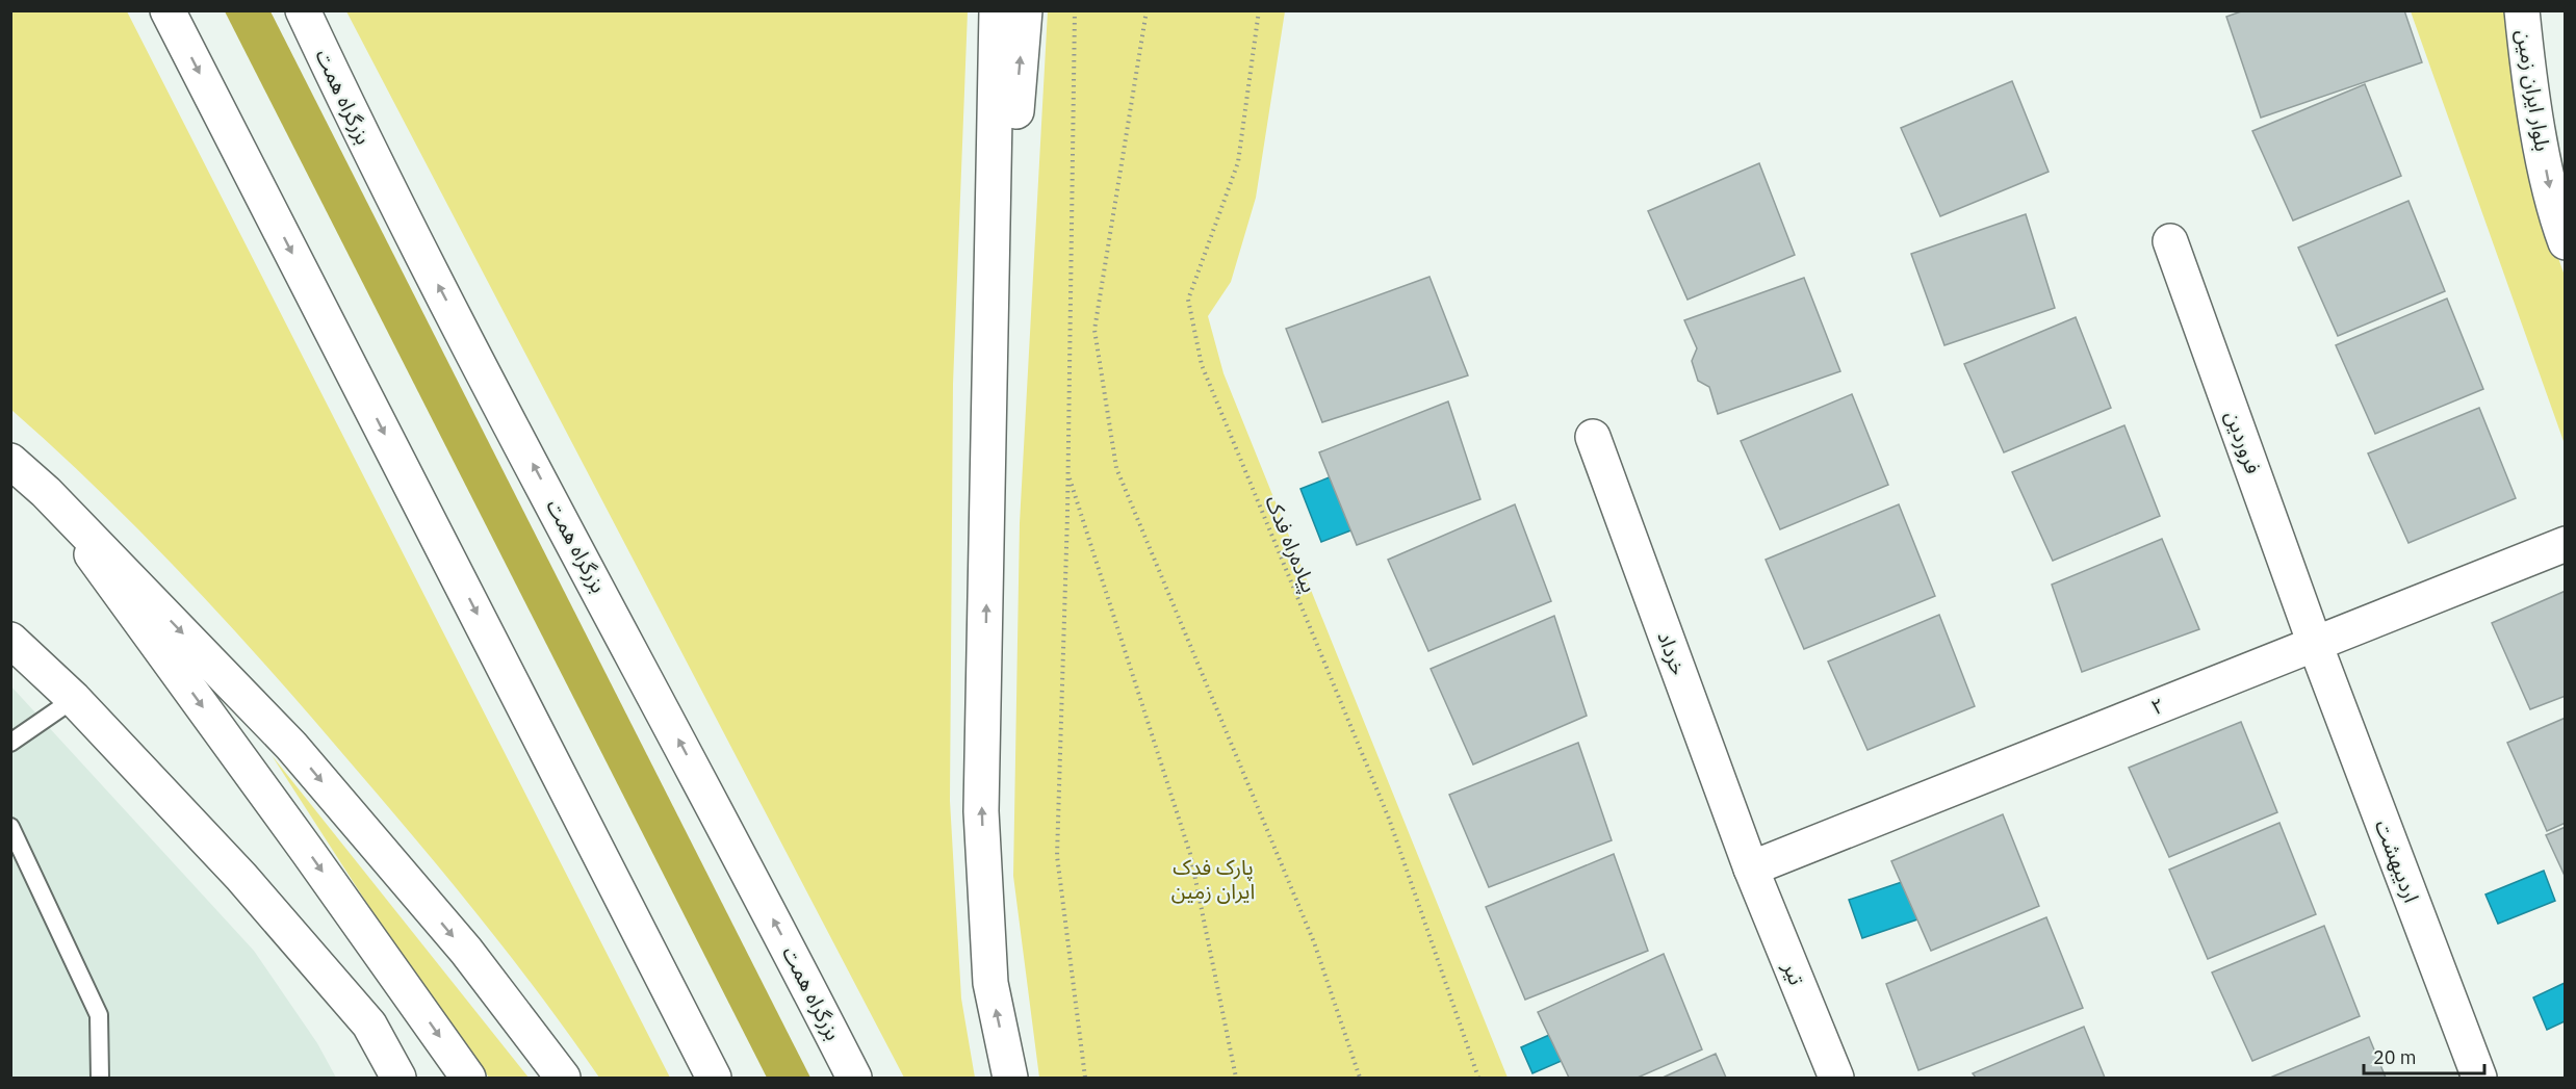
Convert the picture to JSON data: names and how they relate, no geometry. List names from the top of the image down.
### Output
{
  "streets": {
    "main road": [
      "بلوار ایران زمین",
      "بزرگراه همت",
      "فروردین",
      "خرداد",
      "۲",
      "اردیبهشت",
      "تیر"
    ],
    "path": ["پیاده‌راه فدک"]
  },
  "crossings": [
    ["فروردین", "۲"],
    ["فروردین", "اردیبهشت"],
    ["خرداد", "۲"],
    ["خرداد", "تیر"],
    ["۲", "اردیبهشت"],
    ["۲", "تیر"]
  ],
  "one_way": ["بلوار ایران زمین"],
  "parks": ["پارک فدک ایران زمین"],
  "scale_bar": "20 m"
}
